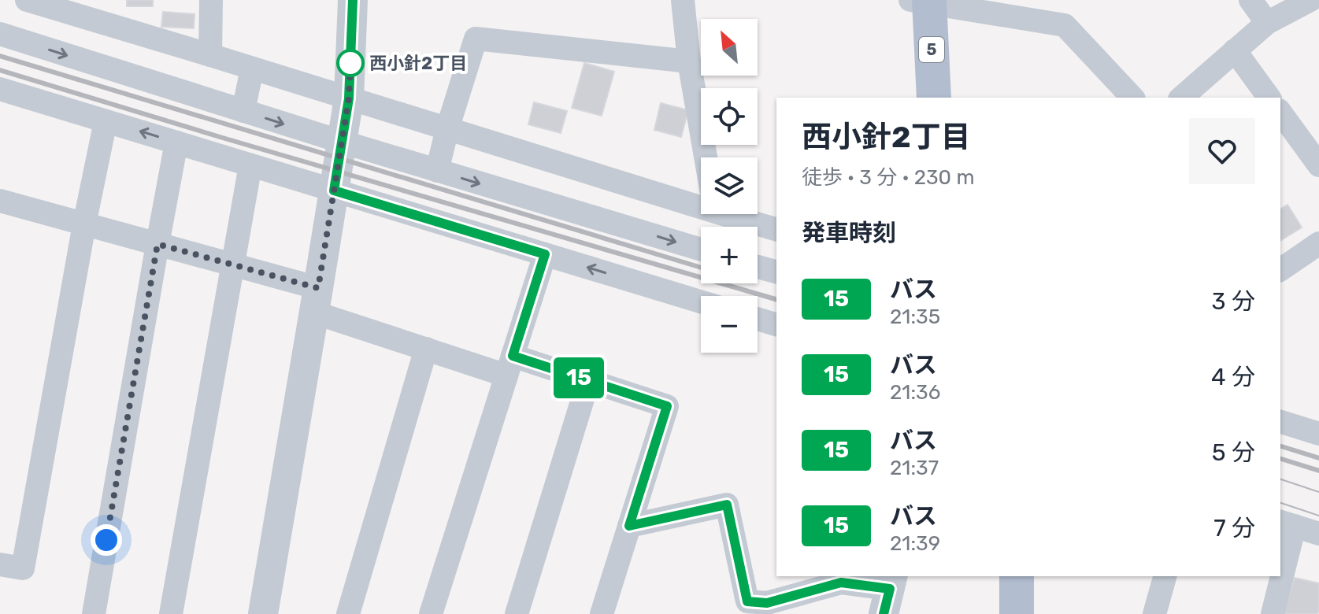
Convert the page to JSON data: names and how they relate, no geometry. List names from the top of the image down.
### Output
{
  "streets": {
    "main road": ["5"]
  },
  "places": ["西小針2丁目"],
  "lines": ["bus line 15"],
  "north": "top left",
  "page": {
    "on_map": "15",
    "map_buttons": ["+", "−"],
    "heading": [
      ["西小針2丁目", "徒歩 · 3 分 · 230 m"],
      "発車時刻"
    ],
    "list": [
      {
        "mark": "15",
        "name": "バス",
        "note": "21:35",
        "value": "3 分"
      },
      {
        "mark": "15",
        "name": "バス",
        "note": "21:36",
        "value": "4 分"
      },
      {
        "mark": "15",
        "name": "バス",
        "note": "21:37",
        "value": "5 分"
      },
      {
        "mark": "15",
        "name": "バス",
        "note": "21:39",
        "value": "7 分"
      }
    ]
  }
}
